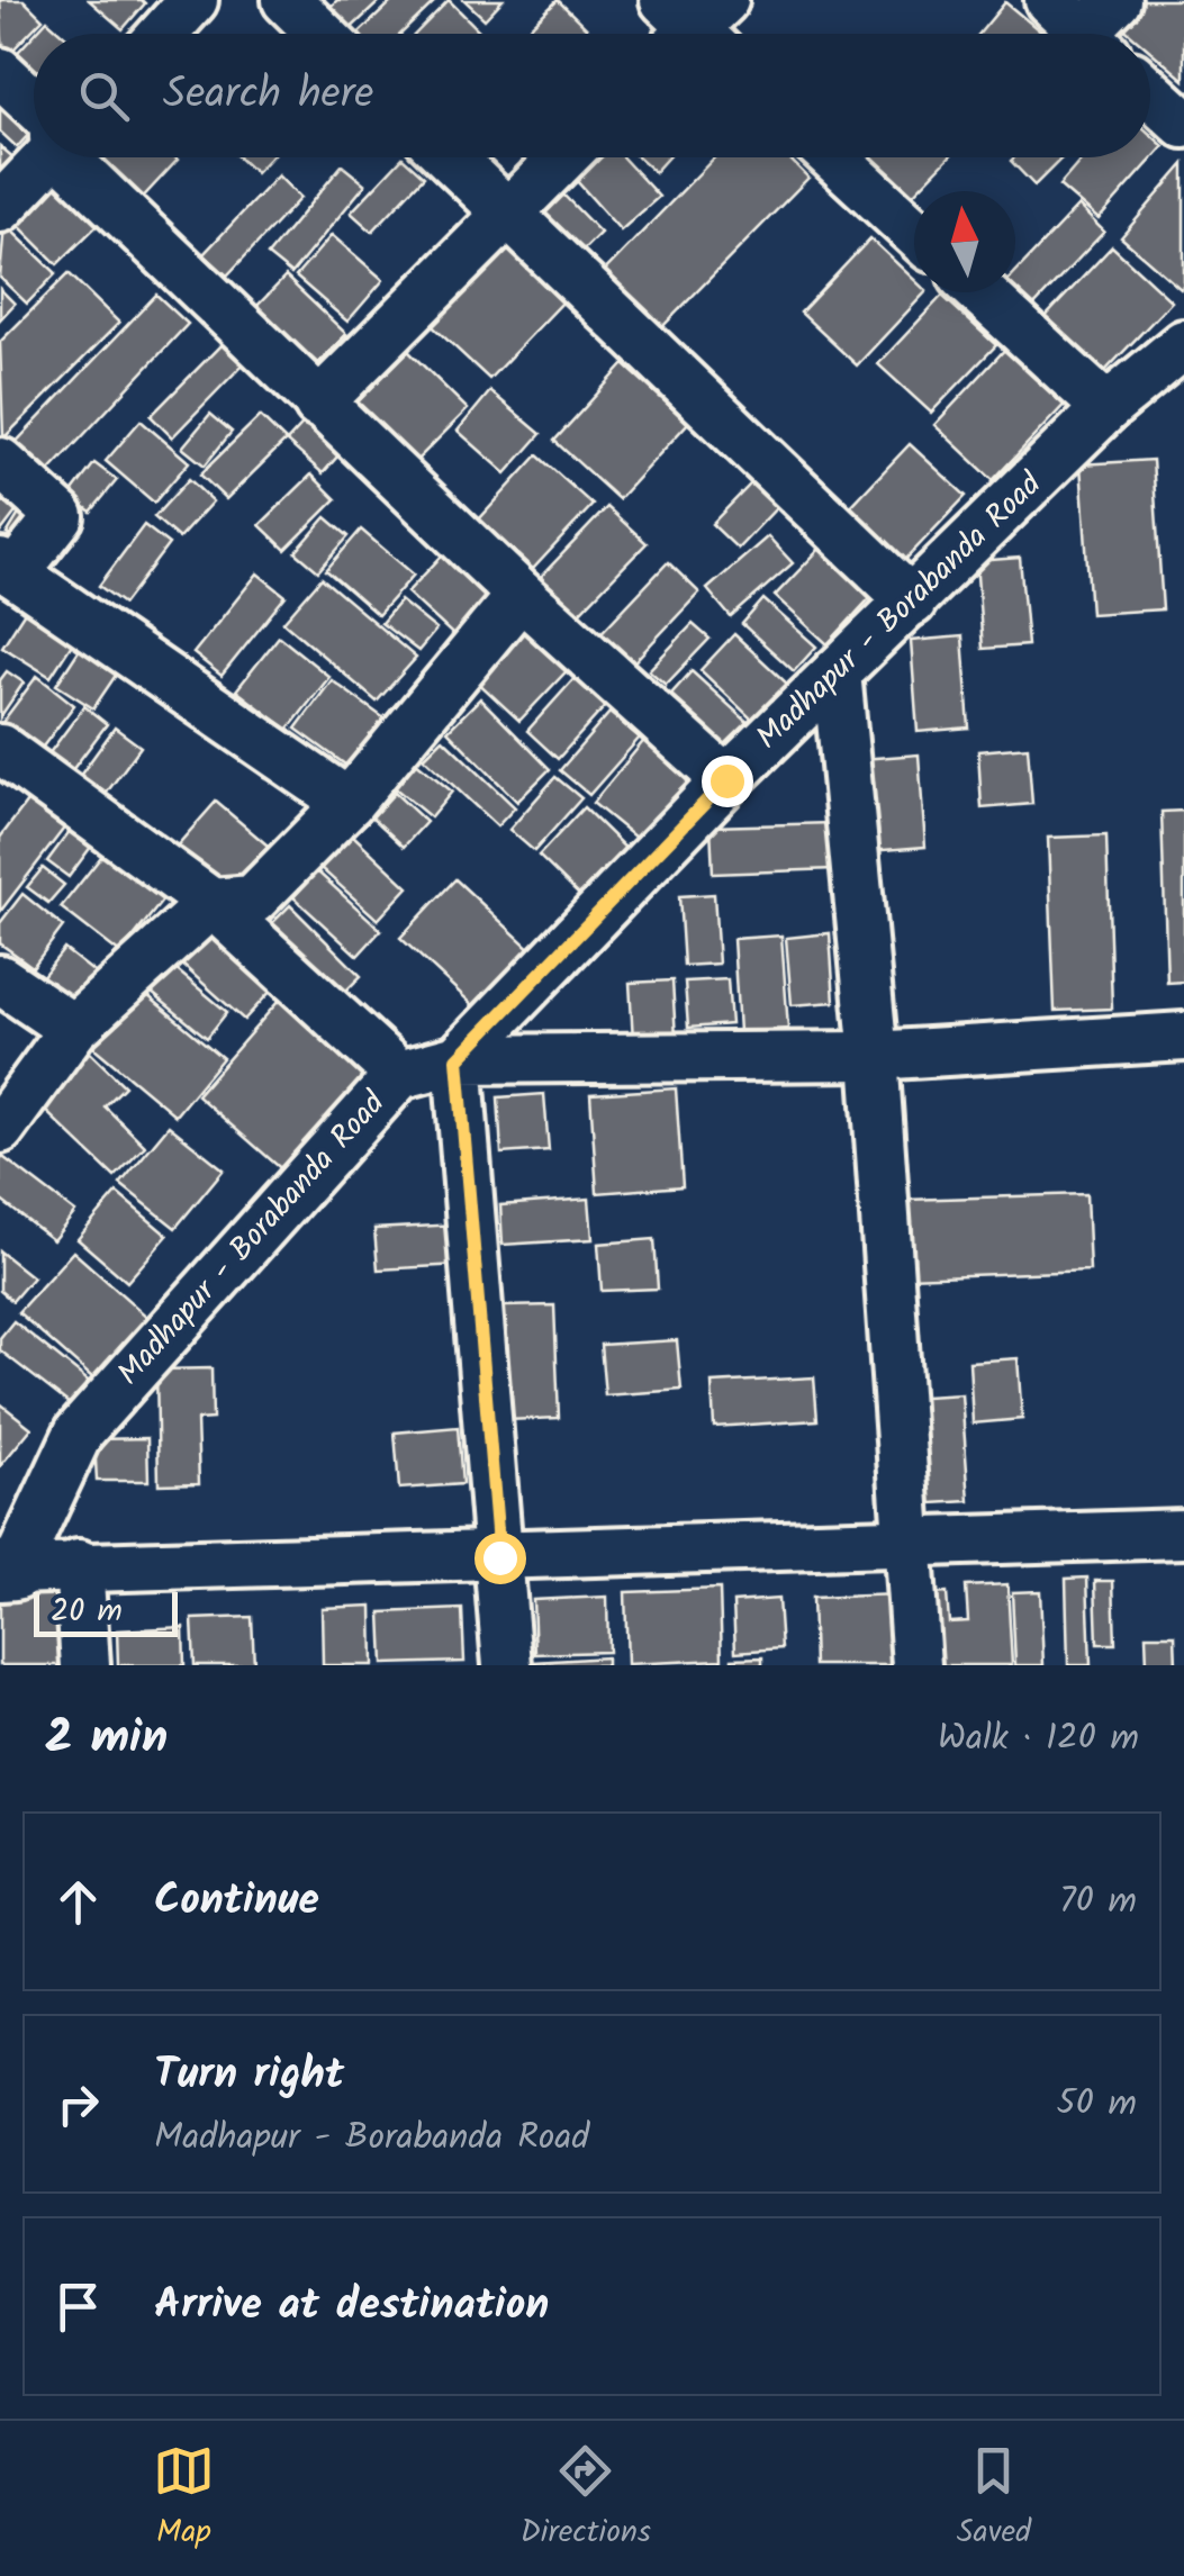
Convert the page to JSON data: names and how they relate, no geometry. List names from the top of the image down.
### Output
{
  "streets": {
    "street": ["Madhapur - Borabanda Road"]
  },
  "scale_bar": "20 m",
  "north": "top",
  "page": {
    "search": "Search here",
    "scale": "20 m",
    "heading": ["2 min", "Walk · 120 m"],
    "list": [
      ["Continue", "70 m"],
      ["Turn right", "Madhapur - Borabanda Road", "50 m"],
      "Arrive at destination"
    ],
    "nav": ["Map", "Directions", "Saved"]
  }
}
